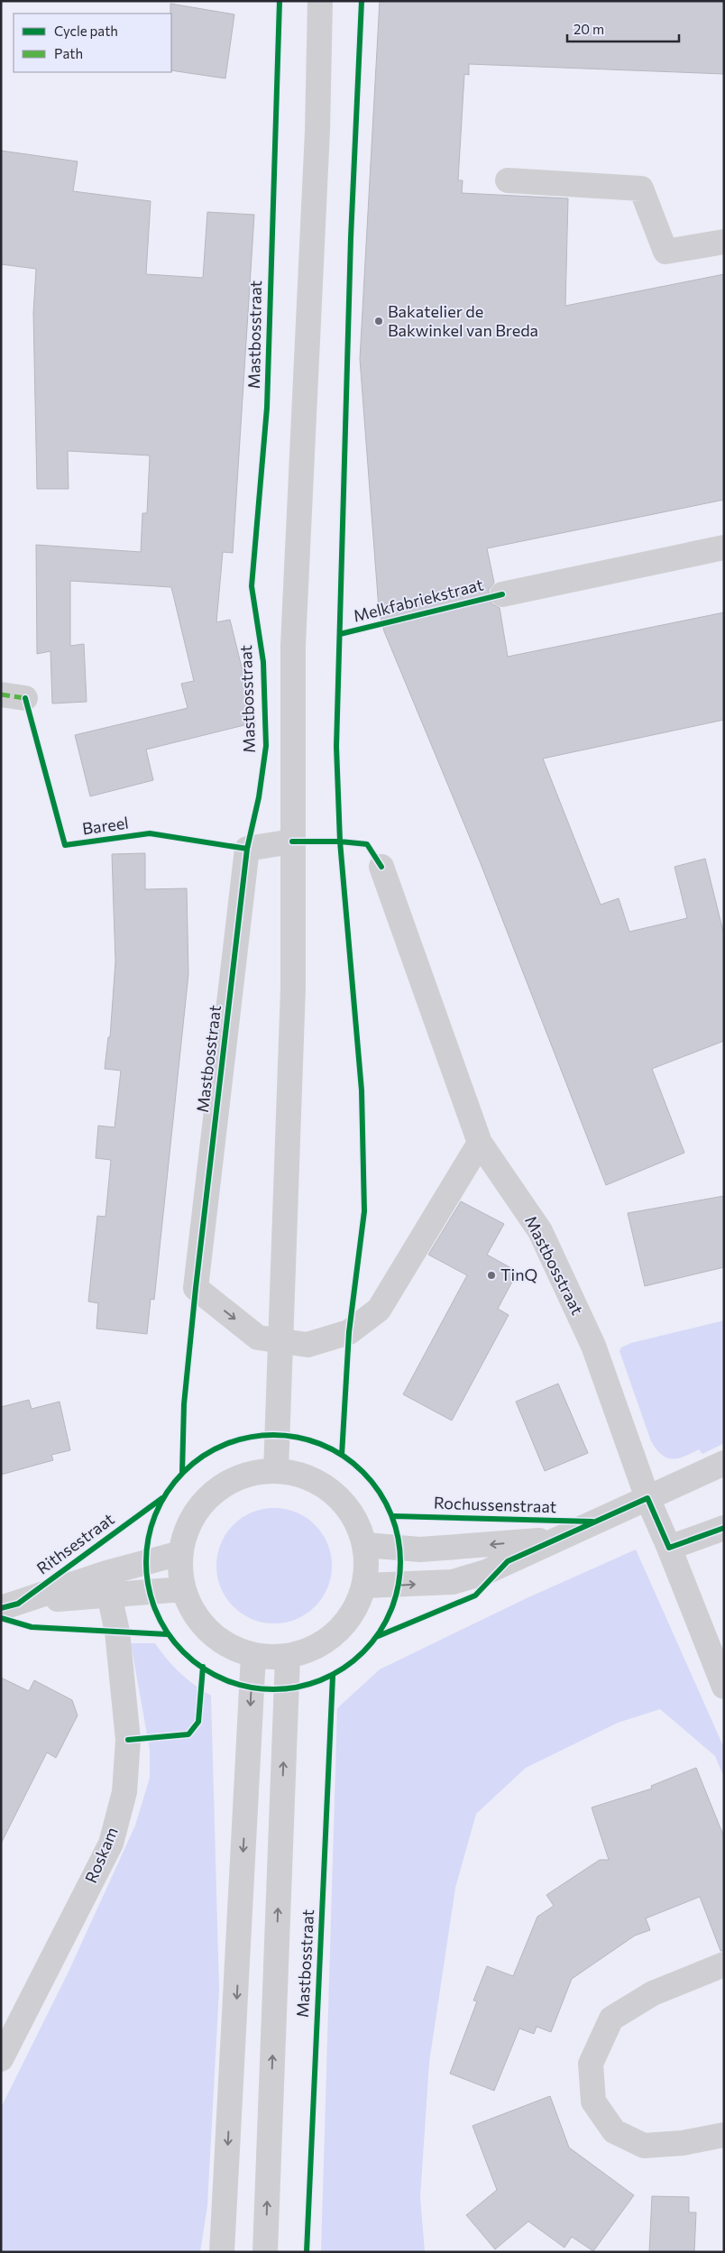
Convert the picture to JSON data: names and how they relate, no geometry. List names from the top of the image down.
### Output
{
  "streets": {
    "street": [
      "Mastbosstraat",
      "Melkfabriekstraat",
      "Rochussenstraat",
      "Rithsestraat",
      "Roskam"
    ],
    "cycle path": ["Bareel"]
  },
  "crossings": [
    ["Mastbosstraat", "Rochussenstraat"],
    ["Rithsestraat", "Roskam"]
  ],
  "places": ["Bakatelier de Bakwinkel van Breda", "TinQ"],
  "legend": ["Cycle path", "Path"],
  "scale_bar": "20 m"
}
